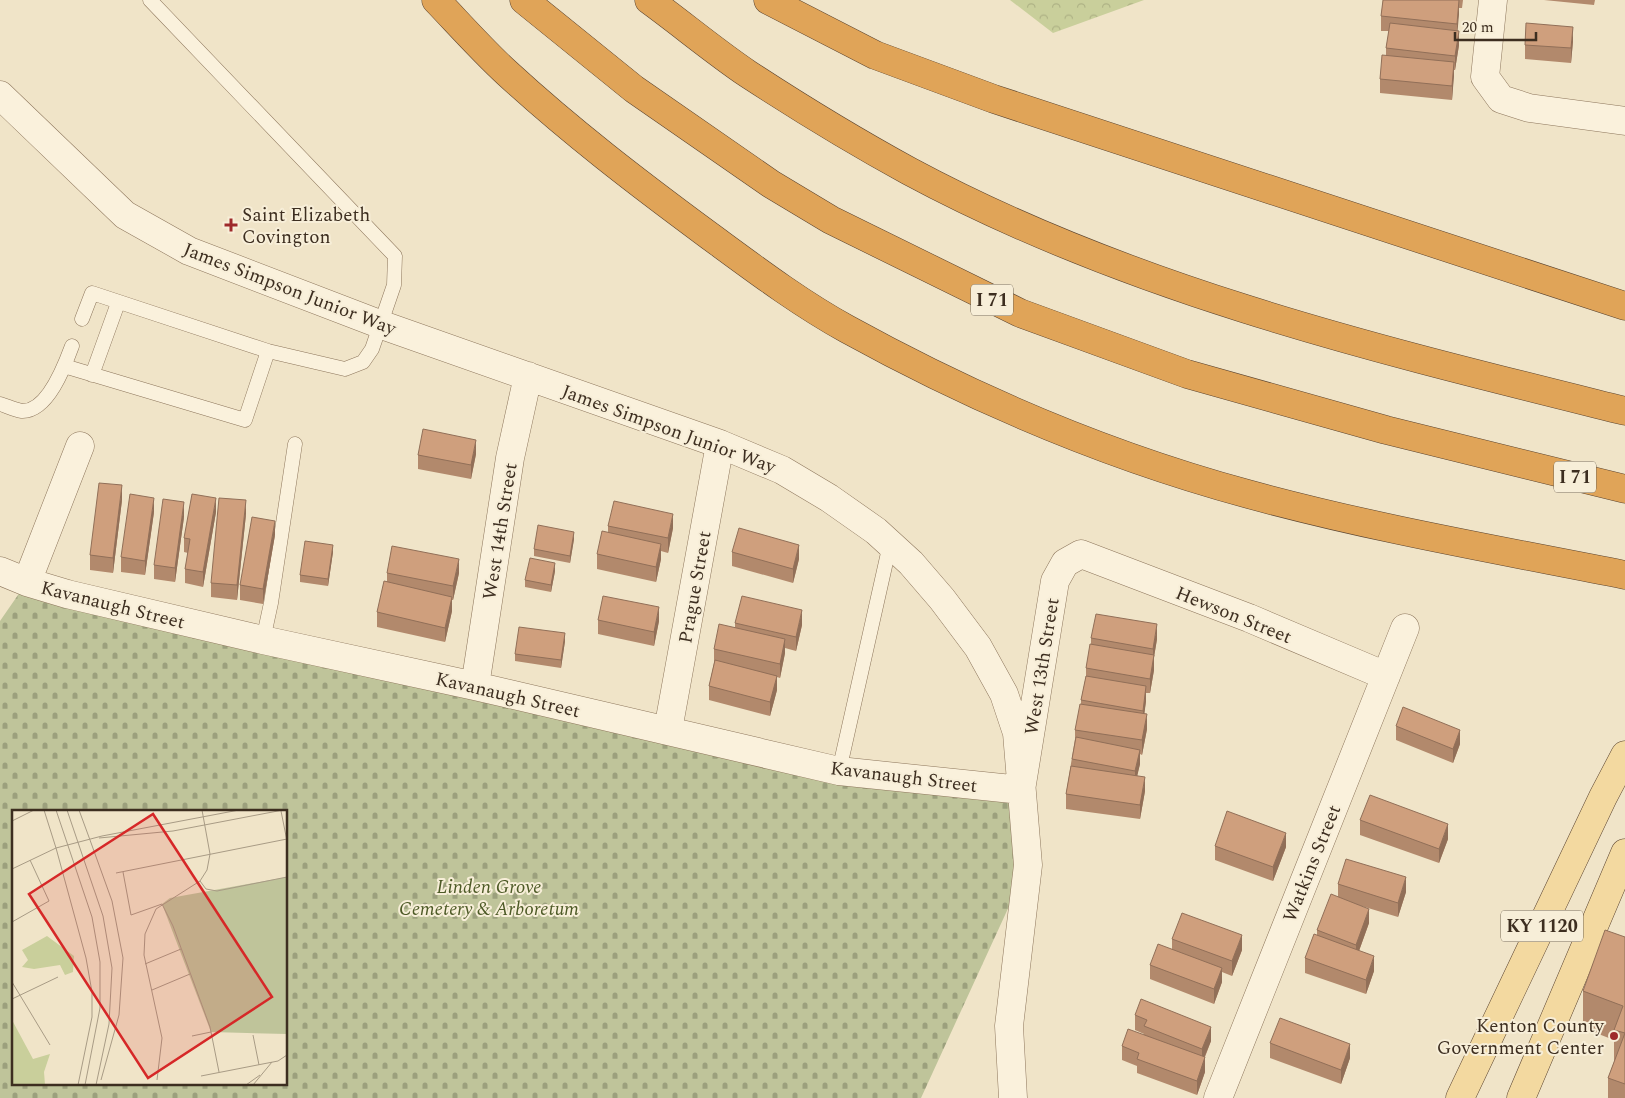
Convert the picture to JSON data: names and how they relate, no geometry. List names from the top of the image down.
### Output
{
  "streets": {
    "highway": ["I 71"],
    "main road": ["KY 1120"],
    "street": [
      "James Simpson Junior Way",
      "West 14th Street",
      "Prague Street",
      "Kavanaugh Street",
      "Hewson Street",
      "West 13th Street",
      "Watkins Street"
    ]
  },
  "crossings": [
    ["James Simpson Junior Way", "West 14th Street"],
    ["James Simpson Junior Way", "Prague Street"],
    ["James Simpson Junior Way", "Kavanaugh Street"],
    ["James Simpson Junior Way", "West 13th Street"],
    ["West 14th Street", "Kavanaugh Street"],
    ["Prague Street", "Kavanaugh Street"],
    ["Kavanaugh Street", "West 13th Street"],
    ["Hewson Street", "West 13th Street"],
    ["Hewson Street", "Watkins Street"]
  ],
  "parks": ["Linden Grove Cemetery & Arboretum"],
  "places": {
    "health": ["Saint Elizabeth Covington"],
    "other": ["Kenton County Government Center"]
  },
  "scale_bar": "20 m"
}
